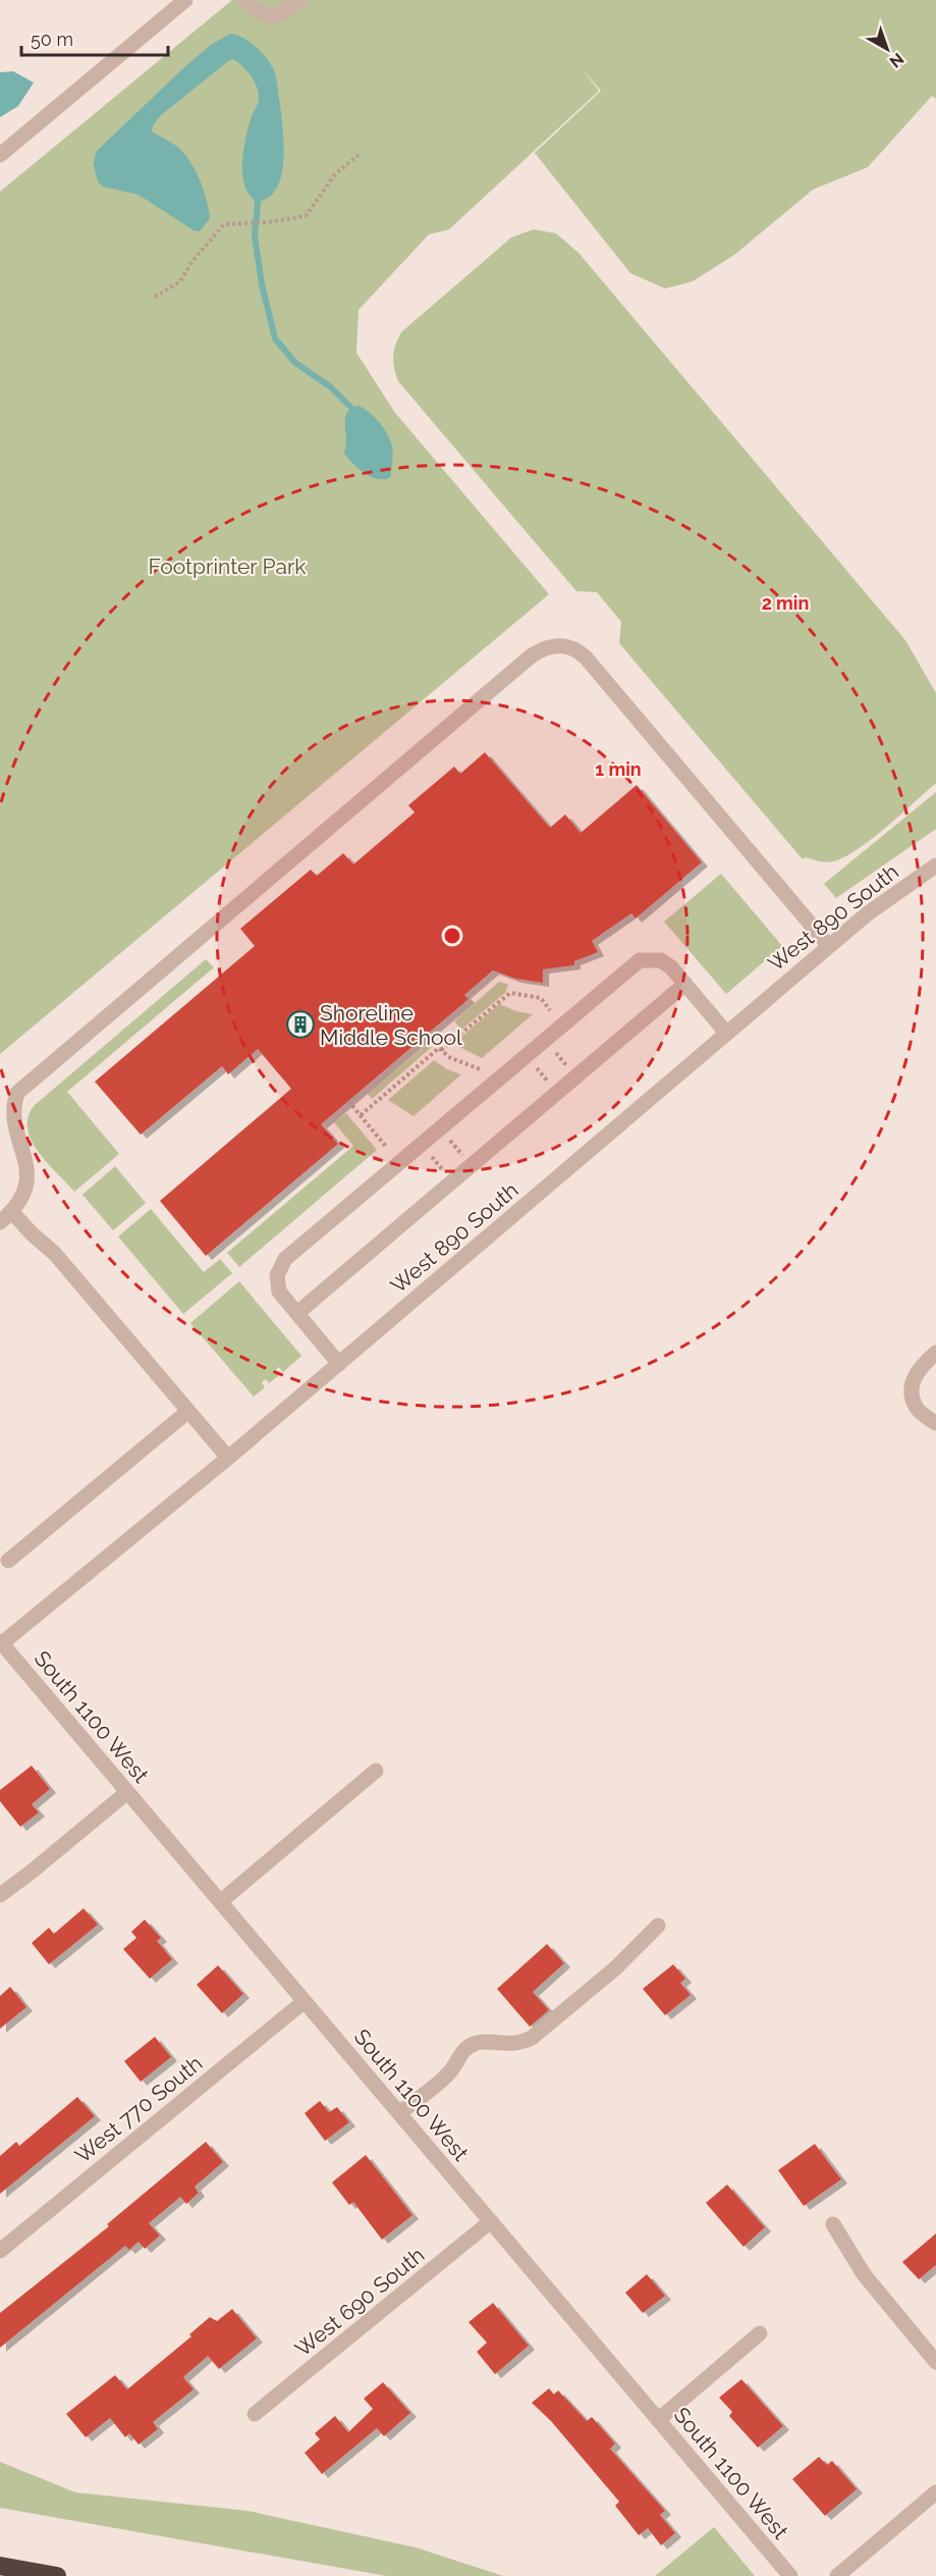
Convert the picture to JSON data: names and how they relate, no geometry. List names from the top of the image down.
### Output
{
  "streets": {
    "street": [
      "West 890 South",
      "South 1100 West",
      "West 770 South",
      "West 690 South"
    ]
  },
  "crossings": [
    ["West 890 South", "South 1100 West"],
    ["South 1100 West", "West 770 South"],
    ["South 1100 West", "West 690 South"]
  ],
  "parks": ["Footprinter Park"],
  "places": {
    "building": ["Shoreline Middle School"]
  },
  "scale_bar": "50 m",
  "north": "bottom right",
  "rings": ["2 min", "1 min"]
}
